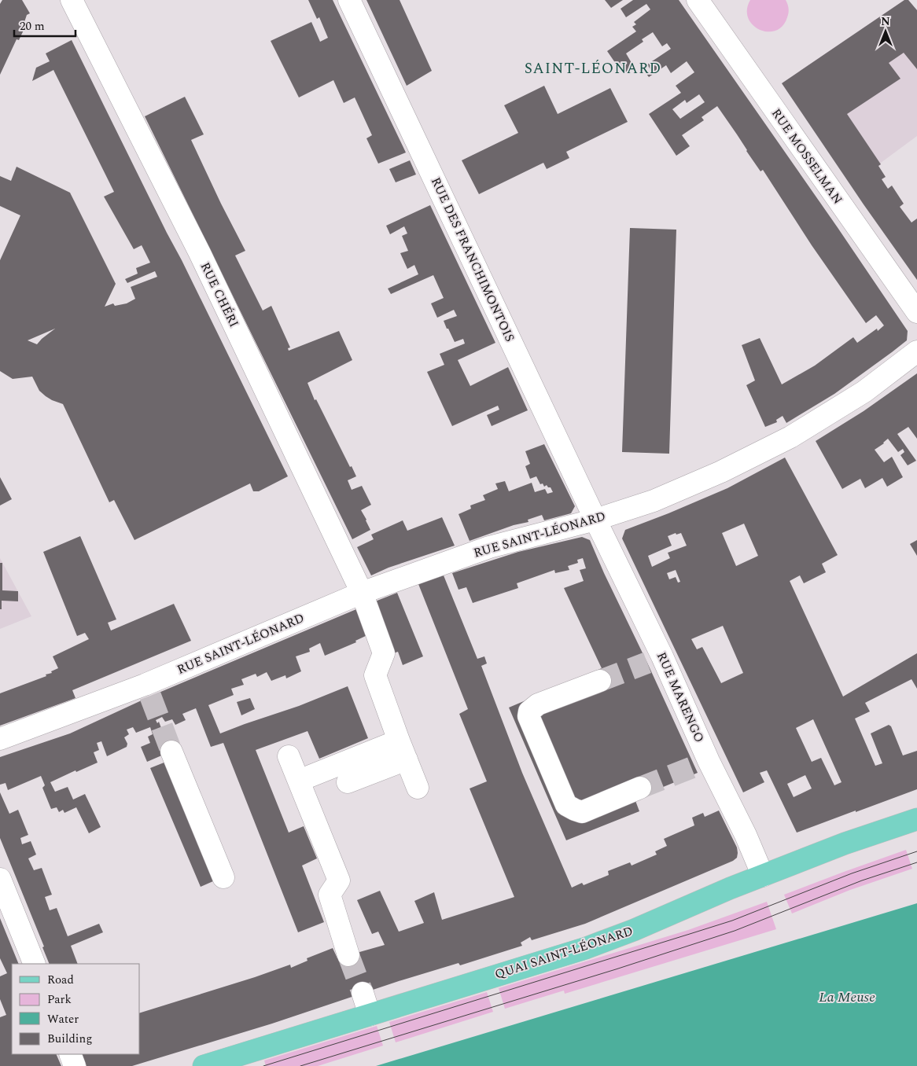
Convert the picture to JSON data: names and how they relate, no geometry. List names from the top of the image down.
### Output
{
  "streets": {
    "main road": ["QUAI SAINT-LÉONARD"],
    "street": [
      "RUE MOSSELMAN",
      "RUE DES FRANCHIMONTOIS",
      "RUE CHÉRI",
      "RUE SAINT-LÉONARD",
      "RUE MARENGO"
    ]
  },
  "crossings": [
    ["RUE DES FRANCHIMONTOIS", "RUE SAINT-LÉONARD"],
    ["RUE DES FRANCHIMONTOIS", "RUE MARENGO"],
    ["RUE CHÉRI", "RUE SAINT-LÉONARD"],
    ["RUE SAINT-LÉONARD", "RUE MARENGO"],
    ["RUE MARENGO", "QUAI SAINT-LÉONARD"]
  ],
  "districts": ["SAINT-LÉONARD"],
  "water": ["La Meuse"],
  "legend": [
    "Road",
    "Park",
    "Water",
    "Building"
  ],
  "scale_bar": "20 m",
  "north": "top"
}
